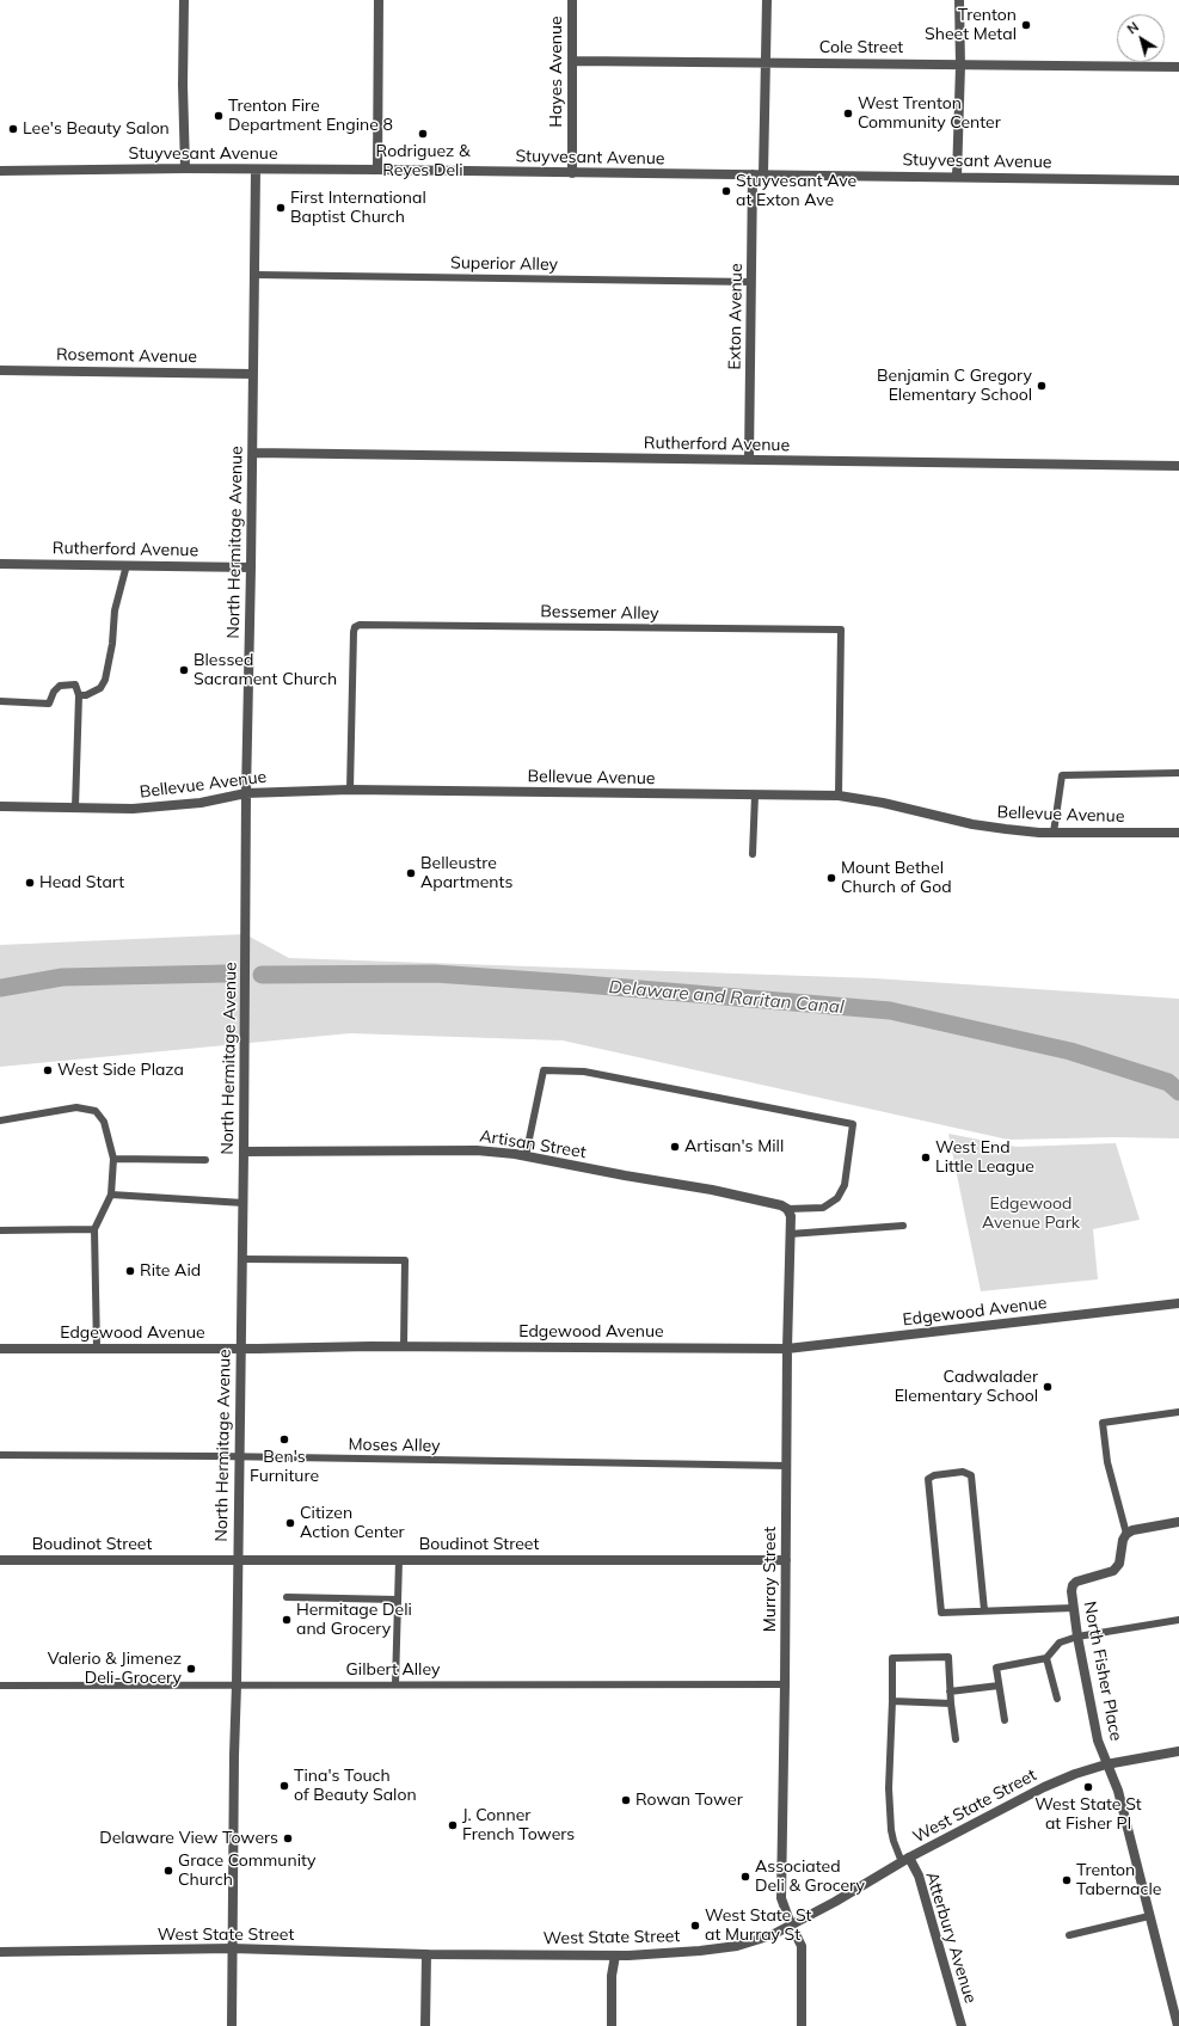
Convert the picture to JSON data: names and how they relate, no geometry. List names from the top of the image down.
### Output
{
  "streets": {
    "street": [
      "Cole Street",
      "Hayes Avenue",
      "Stuyvesant Avenue",
      "Exton Avenue",
      "Rosemont Avenue",
      "Rutherford Avenue",
      "North Hermitage Avenue",
      "Bellevue Avenue",
      "Artisan Street",
      "Edgewood Avenue",
      "Boudinot Street",
      "Murray Street",
      "North Fisher Place",
      "West State Street",
      "Atterbury Avenue"
    ],
    "lane": [
      "Superior Alley",
      "Bessemer Alley",
      "Moses Alley",
      "Gilbert Alley"
    ]
  },
  "crossings": [
    ["Cole Street", "Hayes Avenue"],
    ["Hayes Avenue", "Stuyvesant Avenue"],
    ["Stuyvesant Avenue", "Exton Avenue"],
    ["Stuyvesant Avenue", "North Hermitage Avenue"],
    ["Superior Alley", "Exton Avenue"],
    ["Superior Alley", "North Hermitage Avenue"],
    ["Exton Avenue", "Rutherford Avenue"],
    ["Rosemont Avenue", "North Hermitage Avenue"],
    ["Rutherford Avenue", "North Hermitage Avenue"],
    ["North Hermitage Avenue", "Bellevue Avenue"],
    ["North Hermitage Avenue", "Artisan Street"],
    ["North Hermitage Avenue", "Edgewood Avenue"],
    ["North Hermitage Avenue", "Moses Alley"],
    ["North Hermitage Avenue", "Boudinot Street"],
    ["North Hermitage Avenue", "Gilbert Alley"],
    ["North Hermitage Avenue", "West State Street"],
    ["Bessemer Alley", "Bellevue Avenue"],
    ["Edgewood Avenue", "Murray Street"],
    ["Moses Alley", "Murray Street"],
    ["Boudinot Street", "Murray Street"],
    ["Murray Street", "Gilbert Alley"],
    ["Murray Street", "West State Street"],
    ["North Fisher Place", "West State Street"],
    ["West State Street", "Atterbury Avenue"]
  ],
  "water": ["Delaware and Raritan Canal"],
  "parks": ["Edgewood Avenue Park"],
  "places": [
    "Trenton Sheet Metal",
    "West Trenton Community Center",
    "Trenton Fire Department Engine 8",
    "Lee's Beauty Salon",
    "Rodriguez & Reyes Deli",
    "Stuyvesant Ave at Exton Ave",
    "First International Baptist Church",
    "Benjamin C Gregory Elementary School",
    "Blessed Sacrament Church",
    "Belleustre Apartments",
    "Mount Bethel Church of God",
    "Head Start",
    "West Side Plaza",
    "Artisan's Mill",
    "West End Little League",
    "Rite Aid",
    "Cadwalader Elementary School",
    "Ben's Furniture",
    "Citizen Action Center",
    "Hermitage Deli and Grocery",
    "Valerio & Jimenez Deli-Grocery",
    "Tina's Touch of Beauty Salon",
    "West State St at Fisher Pl",
    "Rowan Tower",
    "J. Conner French Towers",
    "Delaware View Towers",
    "Grace Community Church",
    "Associated Deli & Grocery",
    "Trenton Tabernacle",
    "West State St at Murray St"
  ],
  "north": "top left"
}
